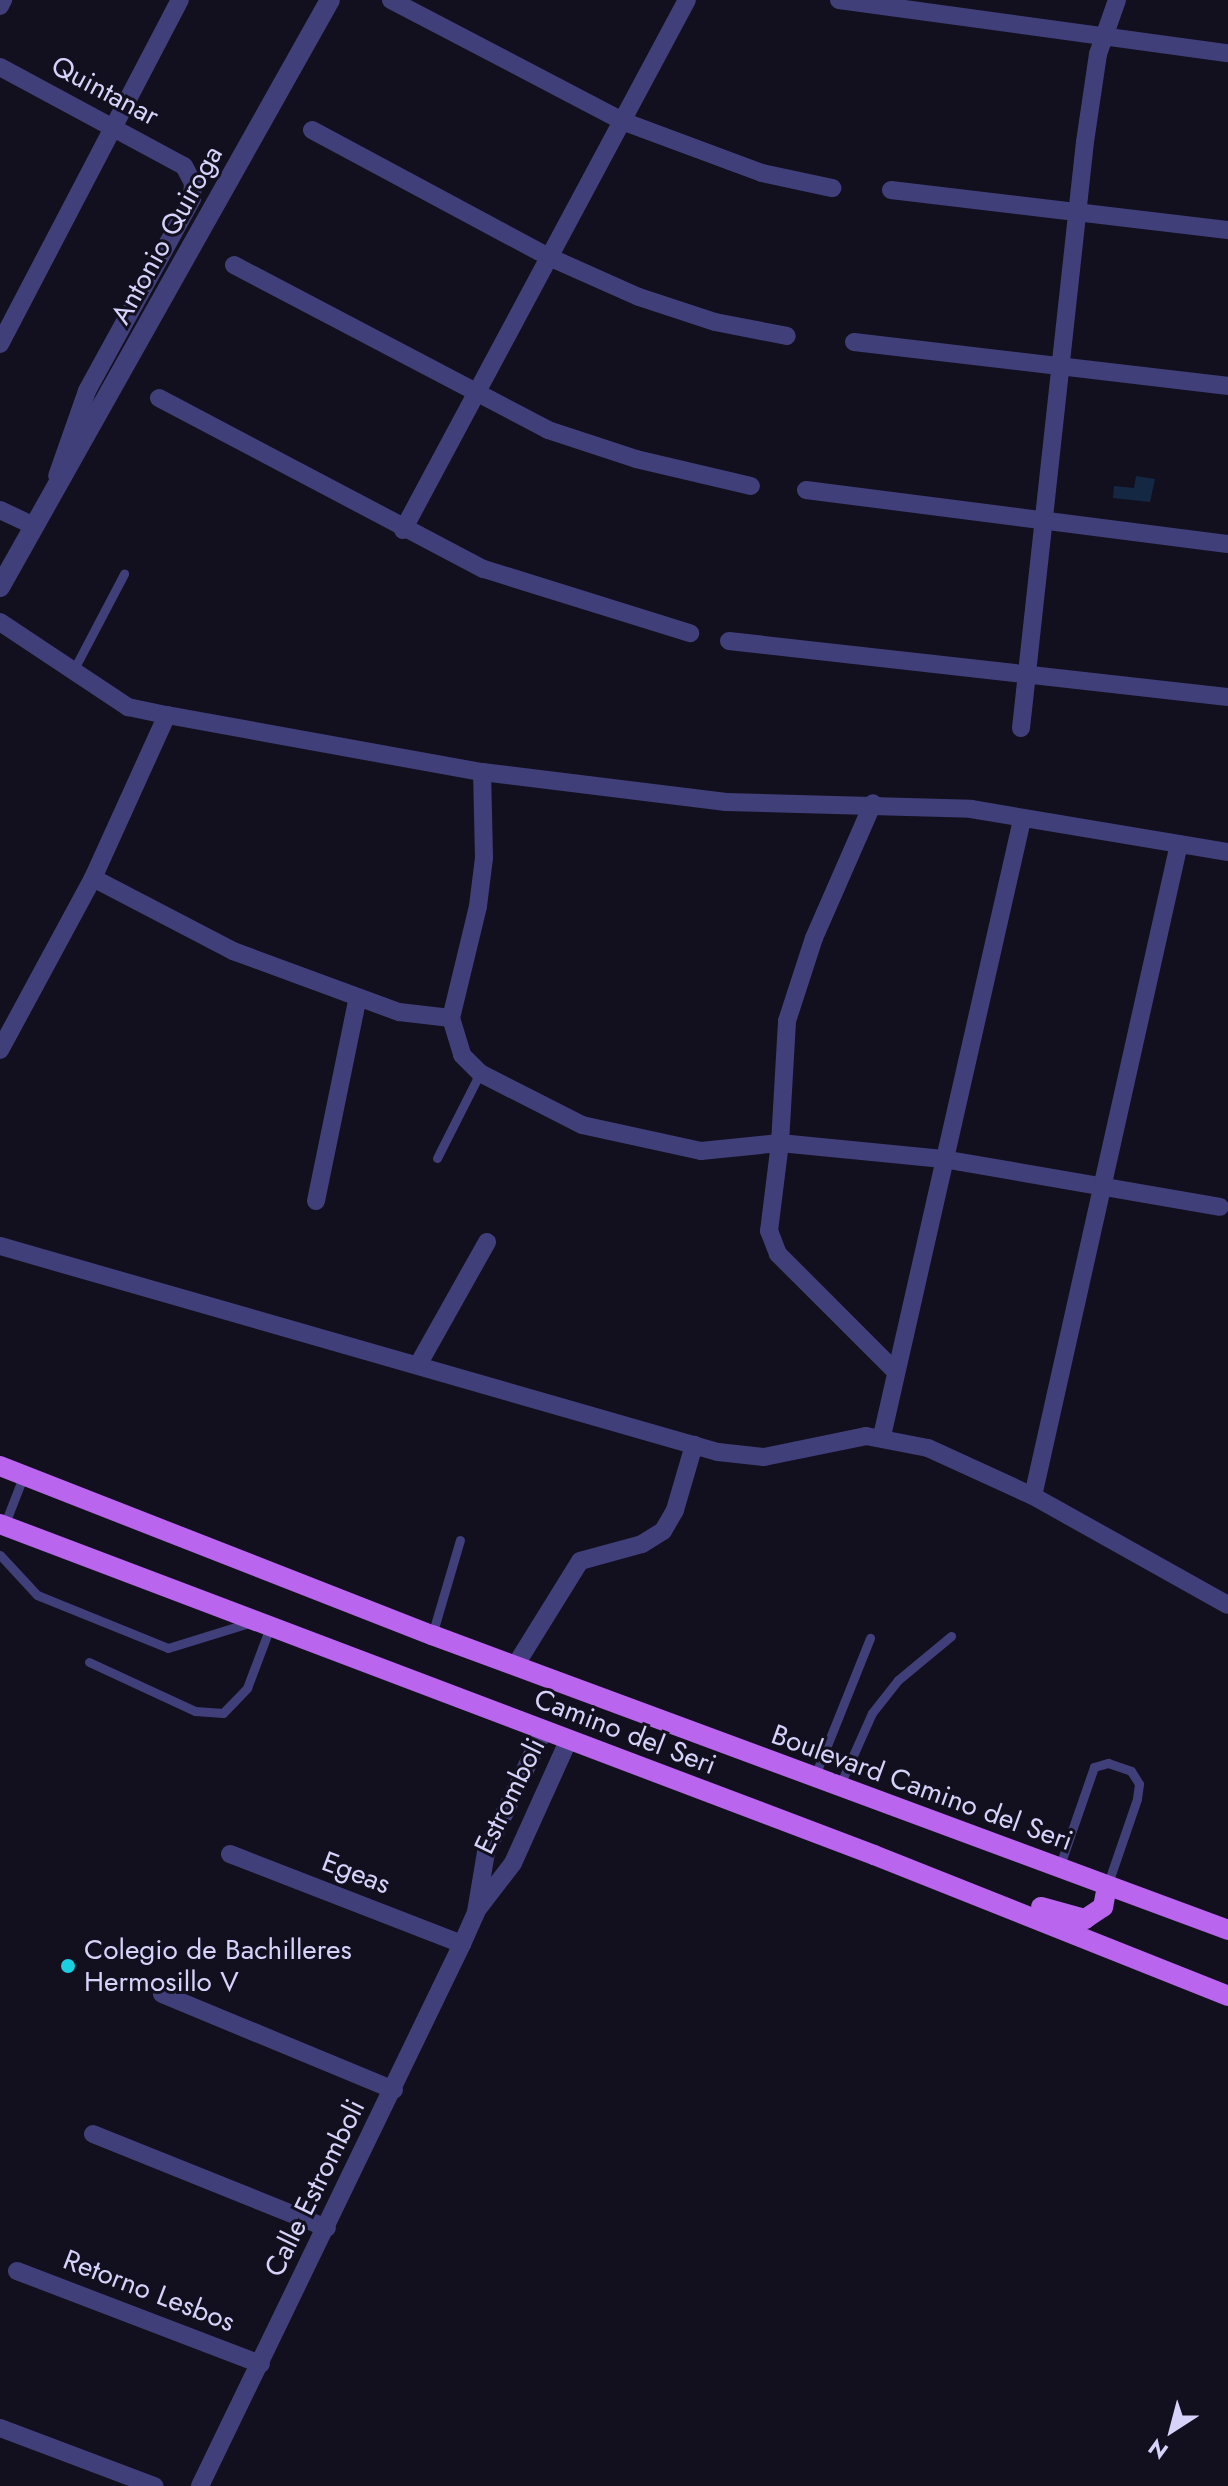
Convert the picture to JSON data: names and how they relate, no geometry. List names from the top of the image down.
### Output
{
  "streets": {
    "main road": ["Camino del Seri", "Boulevard Camino del Seri"],
    "street": [
      "Quintanar",
      "Antonio Quiroga",
      "Estromboli",
      "Egeas",
      "Calle Estromboli",
      "Retorno Lesbos"
    ]
  },
  "crossings": [
    ["Quintanar", "Antonio Quiroga"],
    ["Camino del Seri", "Boulevard Camino del Seri"],
    ["Camino del Seri", "Estromboli"],
    ["Estromboli", "Calle Estromboli"],
    ["Egeas", "Calle Estromboli"],
    ["Calle Estromboli", "Retorno Lesbos"]
  ],
  "places": ["Colegio de Bachilleres Hermosillo V"],
  "north": "bottom left"
}
